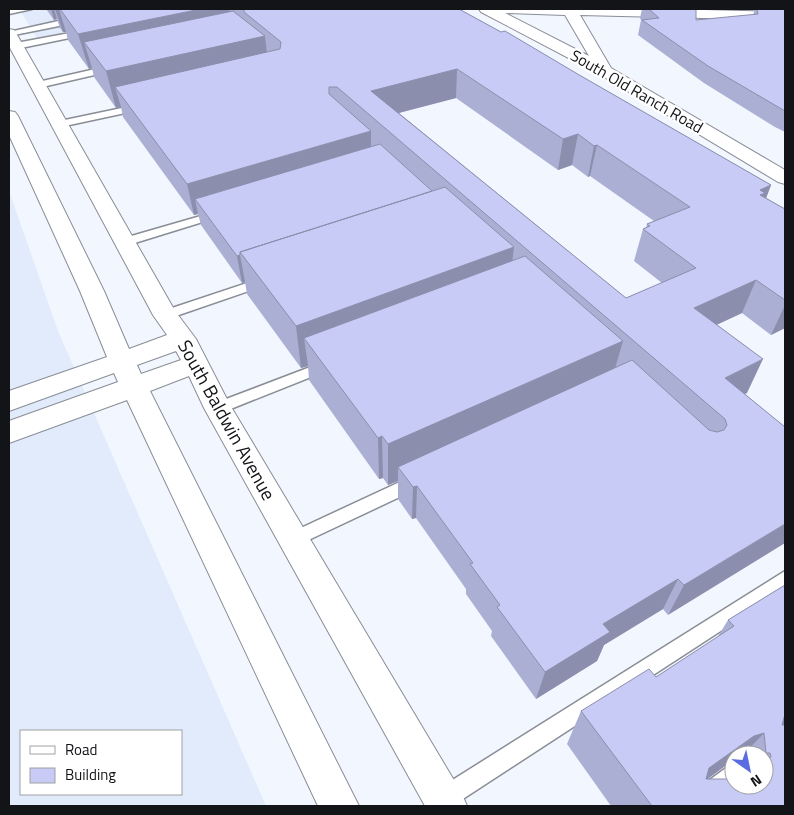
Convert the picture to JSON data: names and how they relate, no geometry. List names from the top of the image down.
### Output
{
  "streets": {
    "main road": ["South Old Ranch Road", "South Baldwin Avenue"]
  },
  "legend": ["Road", "Building"],
  "north": "bottom right"
}
